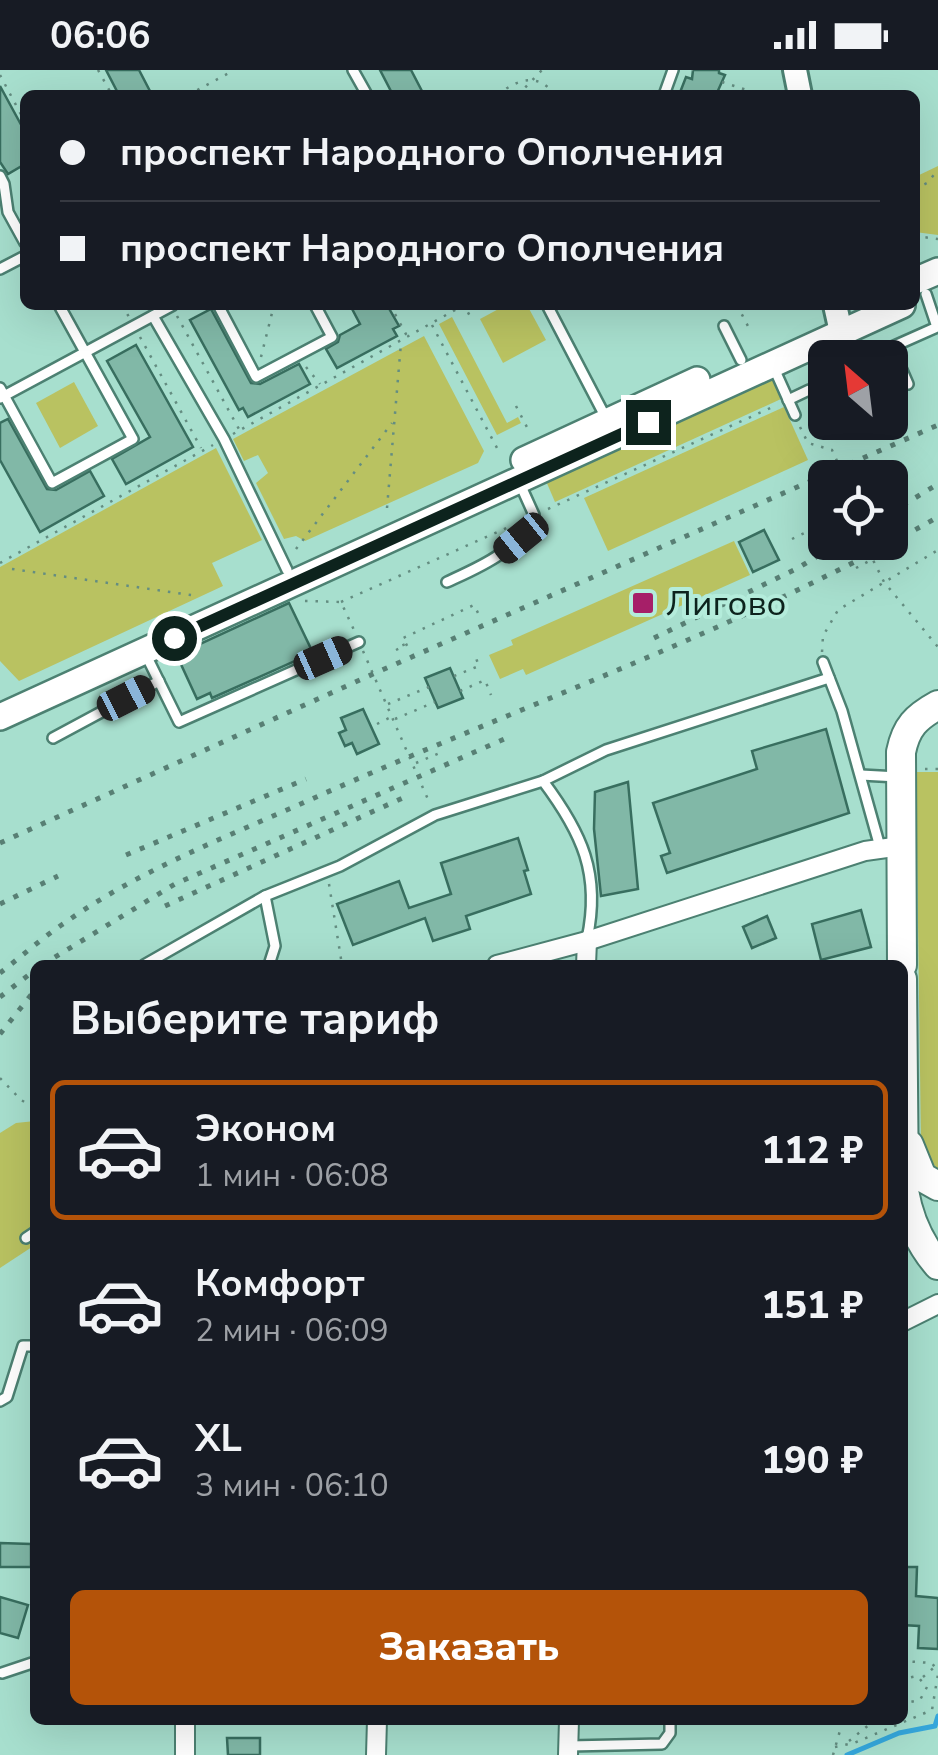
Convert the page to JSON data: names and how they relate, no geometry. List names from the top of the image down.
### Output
{
  "places": {
    "transit": ["Лигово"]
  },
  "north": "top left",
  "page": {
    "status": "06:06",
    "banner": ["проспект Народного Ополчения", "проспект Народного Ополчения"],
    "heading": "Выберите тариф",
    "list": [
      {
        "name": "Эконом",
        "note": "1 мин · 06:08",
        "value": "112 ₽"
      },
      {
        "name": "Комфорт",
        "note": "2 мин · 06:09",
        "value": "151 ₽"
      },
      {
        "name": "XL",
        "note": "3 мин · 06:10",
        "value": "190 ₽"
      }
    ],
    "buttons": "Заказать"
  }
}
